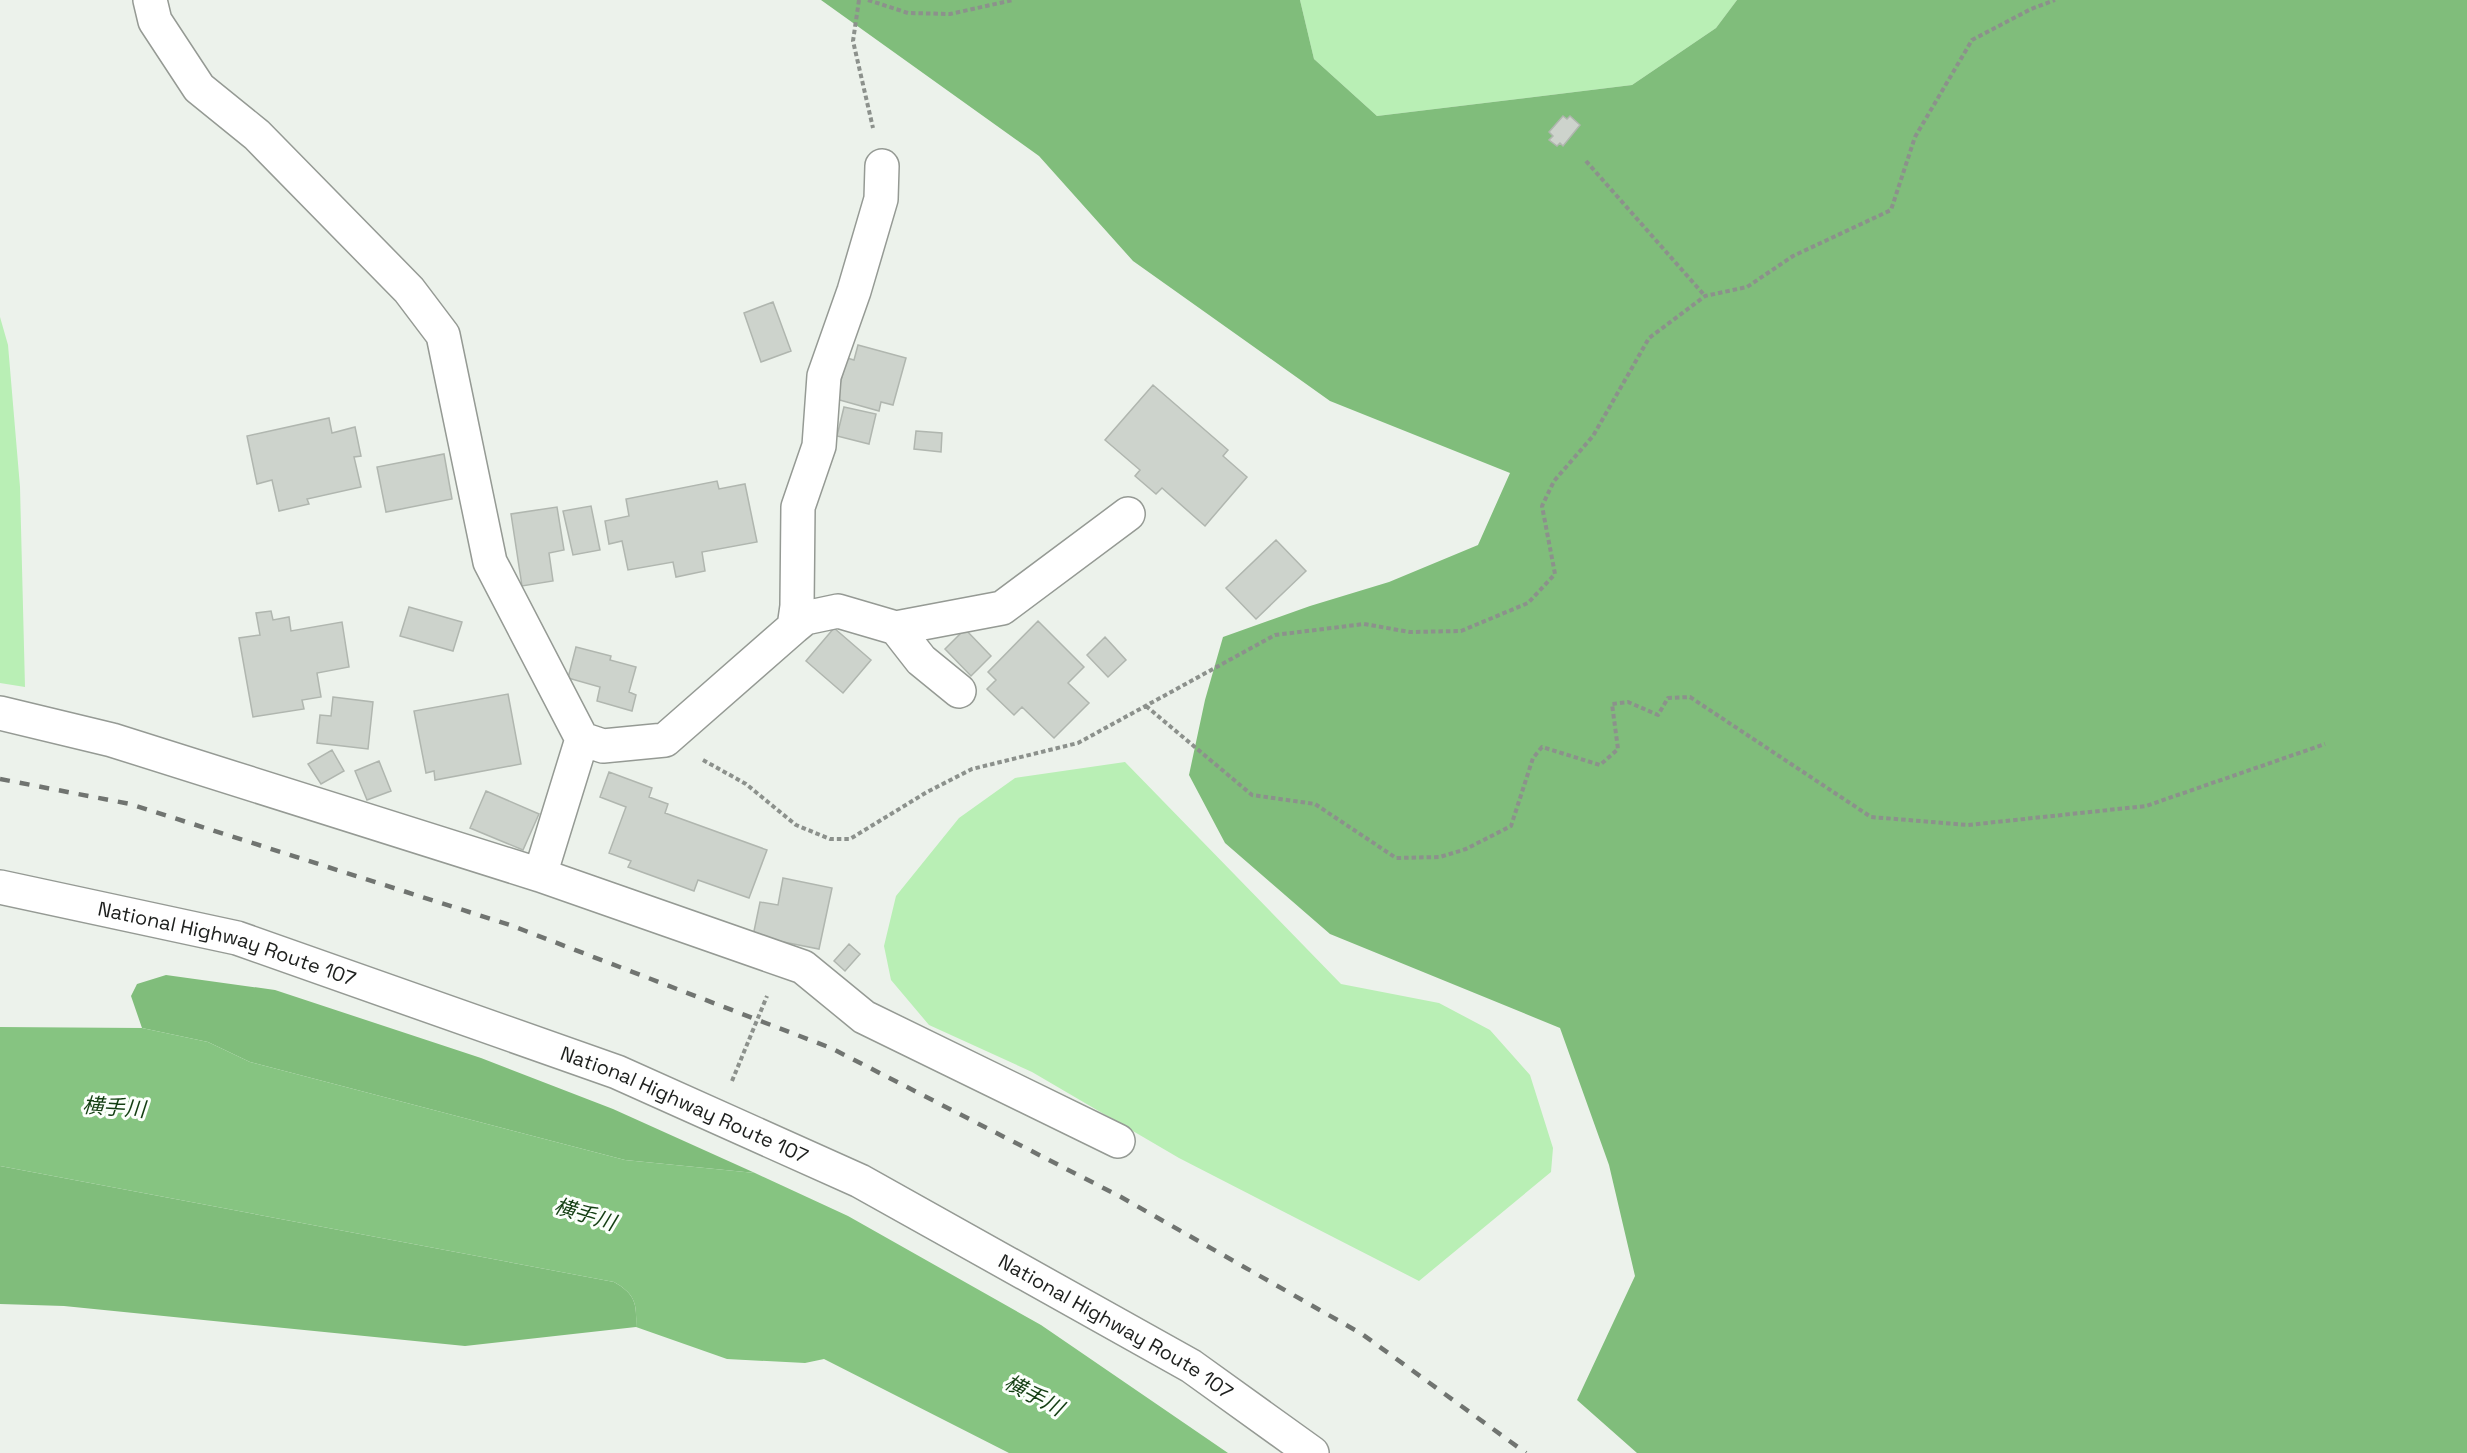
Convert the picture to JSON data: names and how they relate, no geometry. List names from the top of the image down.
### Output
{
  "streets": {
    "main road": ["National Highway Route 107"]
  },
  "water": ["横手川"]
}
